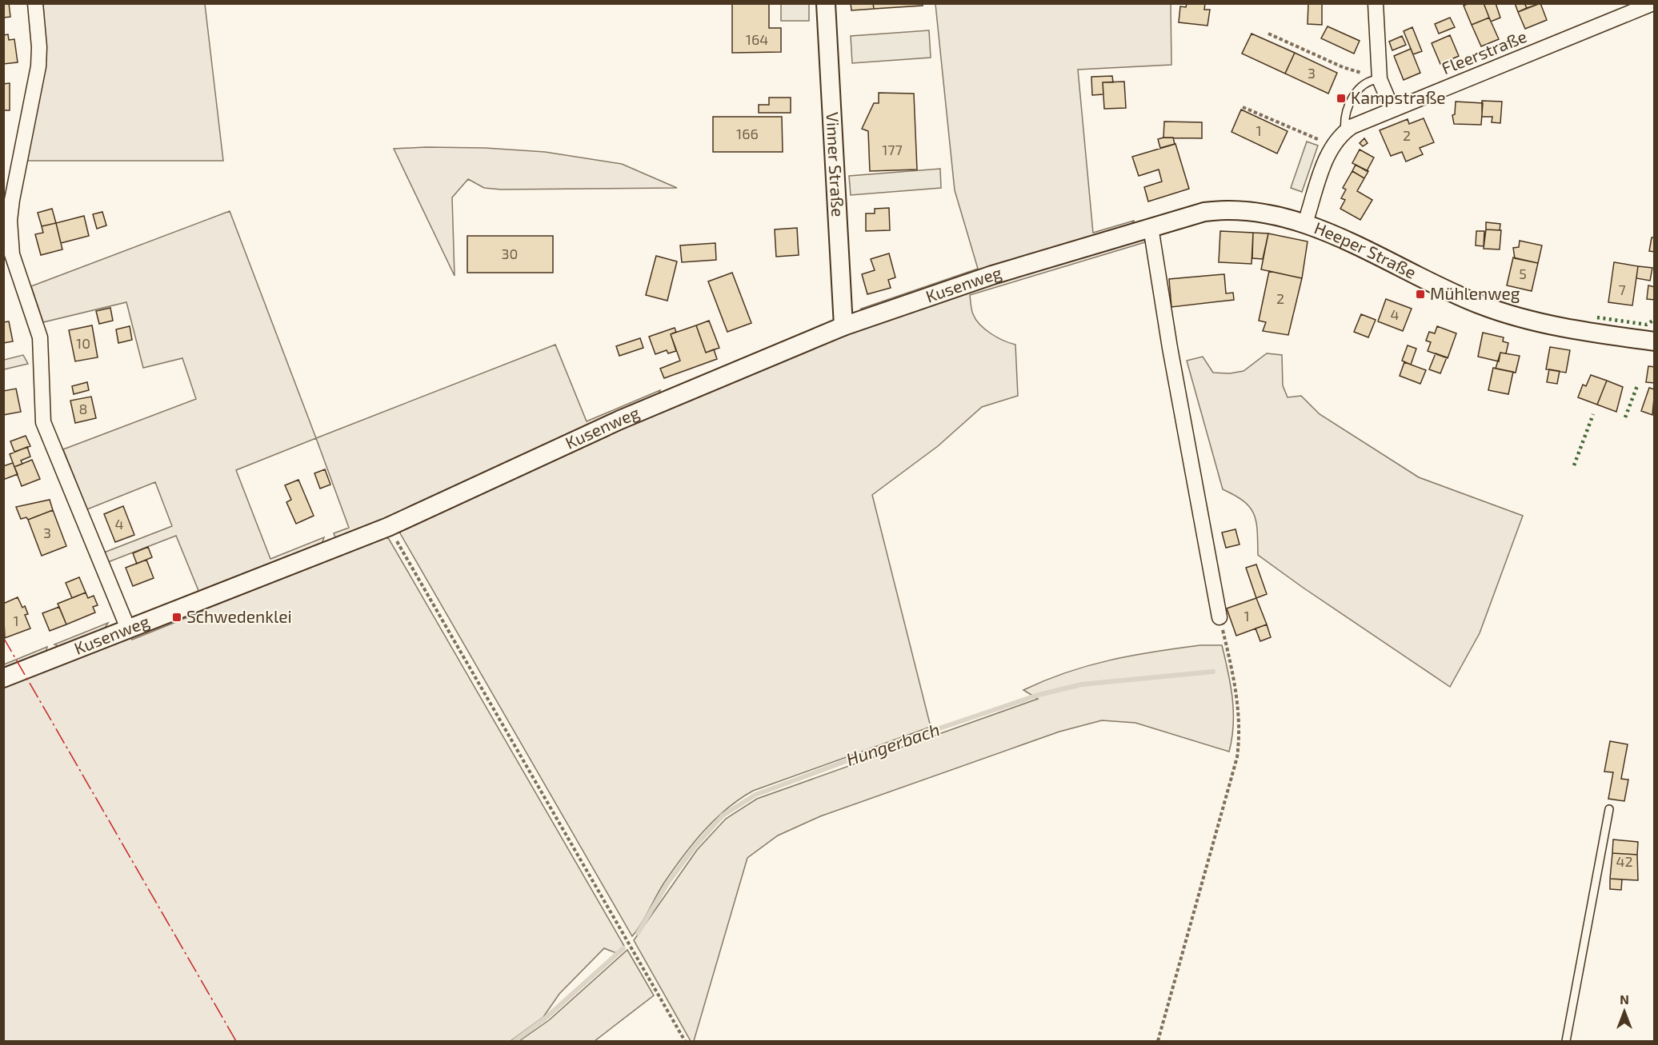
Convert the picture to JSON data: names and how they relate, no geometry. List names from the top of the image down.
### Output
{
  "streets": {
    "street": [
      "Fleerstraße",
      "Vinner Straße",
      "Heeper Straße",
      "Kusenweg"
    ]
  },
  "crossings": [
    ["Fleerstraße", "Heeper Straße"],
    ["Vinner Straße", "Kusenweg"],
    ["Heeper Straße", "Kusenweg"]
  ],
  "water": ["Hungerbach"],
  "places": {
    "transit": ["Kampstraße", "Mühlenweg", "Schwedenklei"]
  },
  "house_numbers": [
    "164",
    "3",
    "1",
    "166",
    "2",
    "177",
    "30",
    "5",
    "7",
    "2",
    "4",
    "10",
    "8",
    "4",
    "3",
    "1",
    "1",
    "42"
  ],
  "north": "top"
}
